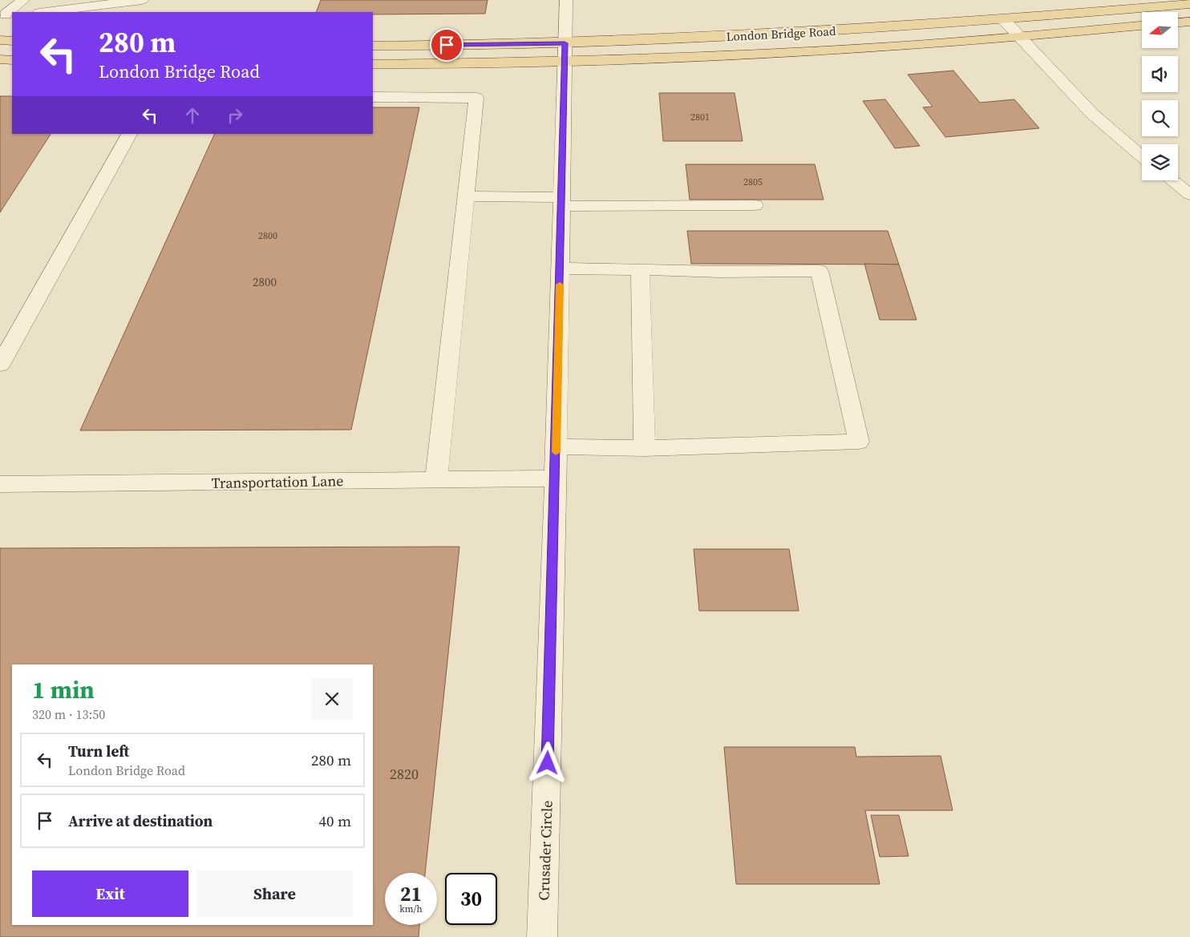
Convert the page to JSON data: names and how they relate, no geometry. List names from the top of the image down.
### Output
{
  "streets": {
    "main road": ["London Bridge Road"],
    "street": ["Transportation Lane", "Crusader Circle"]
  },
  "crossings": [
    ["London Bridge Road", "Crusader Circle"],
    ["Transportation Lane", "Crusader Circle"]
  ],
  "house_numbers": [
    "2801",
    "2805",
    "2800",
    "2800",
    "2820"
  ],
  "north": "left",
  "page": {
    "turn": ["280 m", "London Bridge Road"],
    "heading": ["1 min", "320 m · 13:50"],
    "list": [
      {
        "name": "Turn left",
        "note": "London Bridge Road",
        "value": "280 m"
      },
      {
        "name": "Arrive at destination",
        "value": "40 m"
      }
    ],
    "buttons": ["Exit", "Share"],
    "speed": "21 km/h",
    "limit": "30"
  }
}
